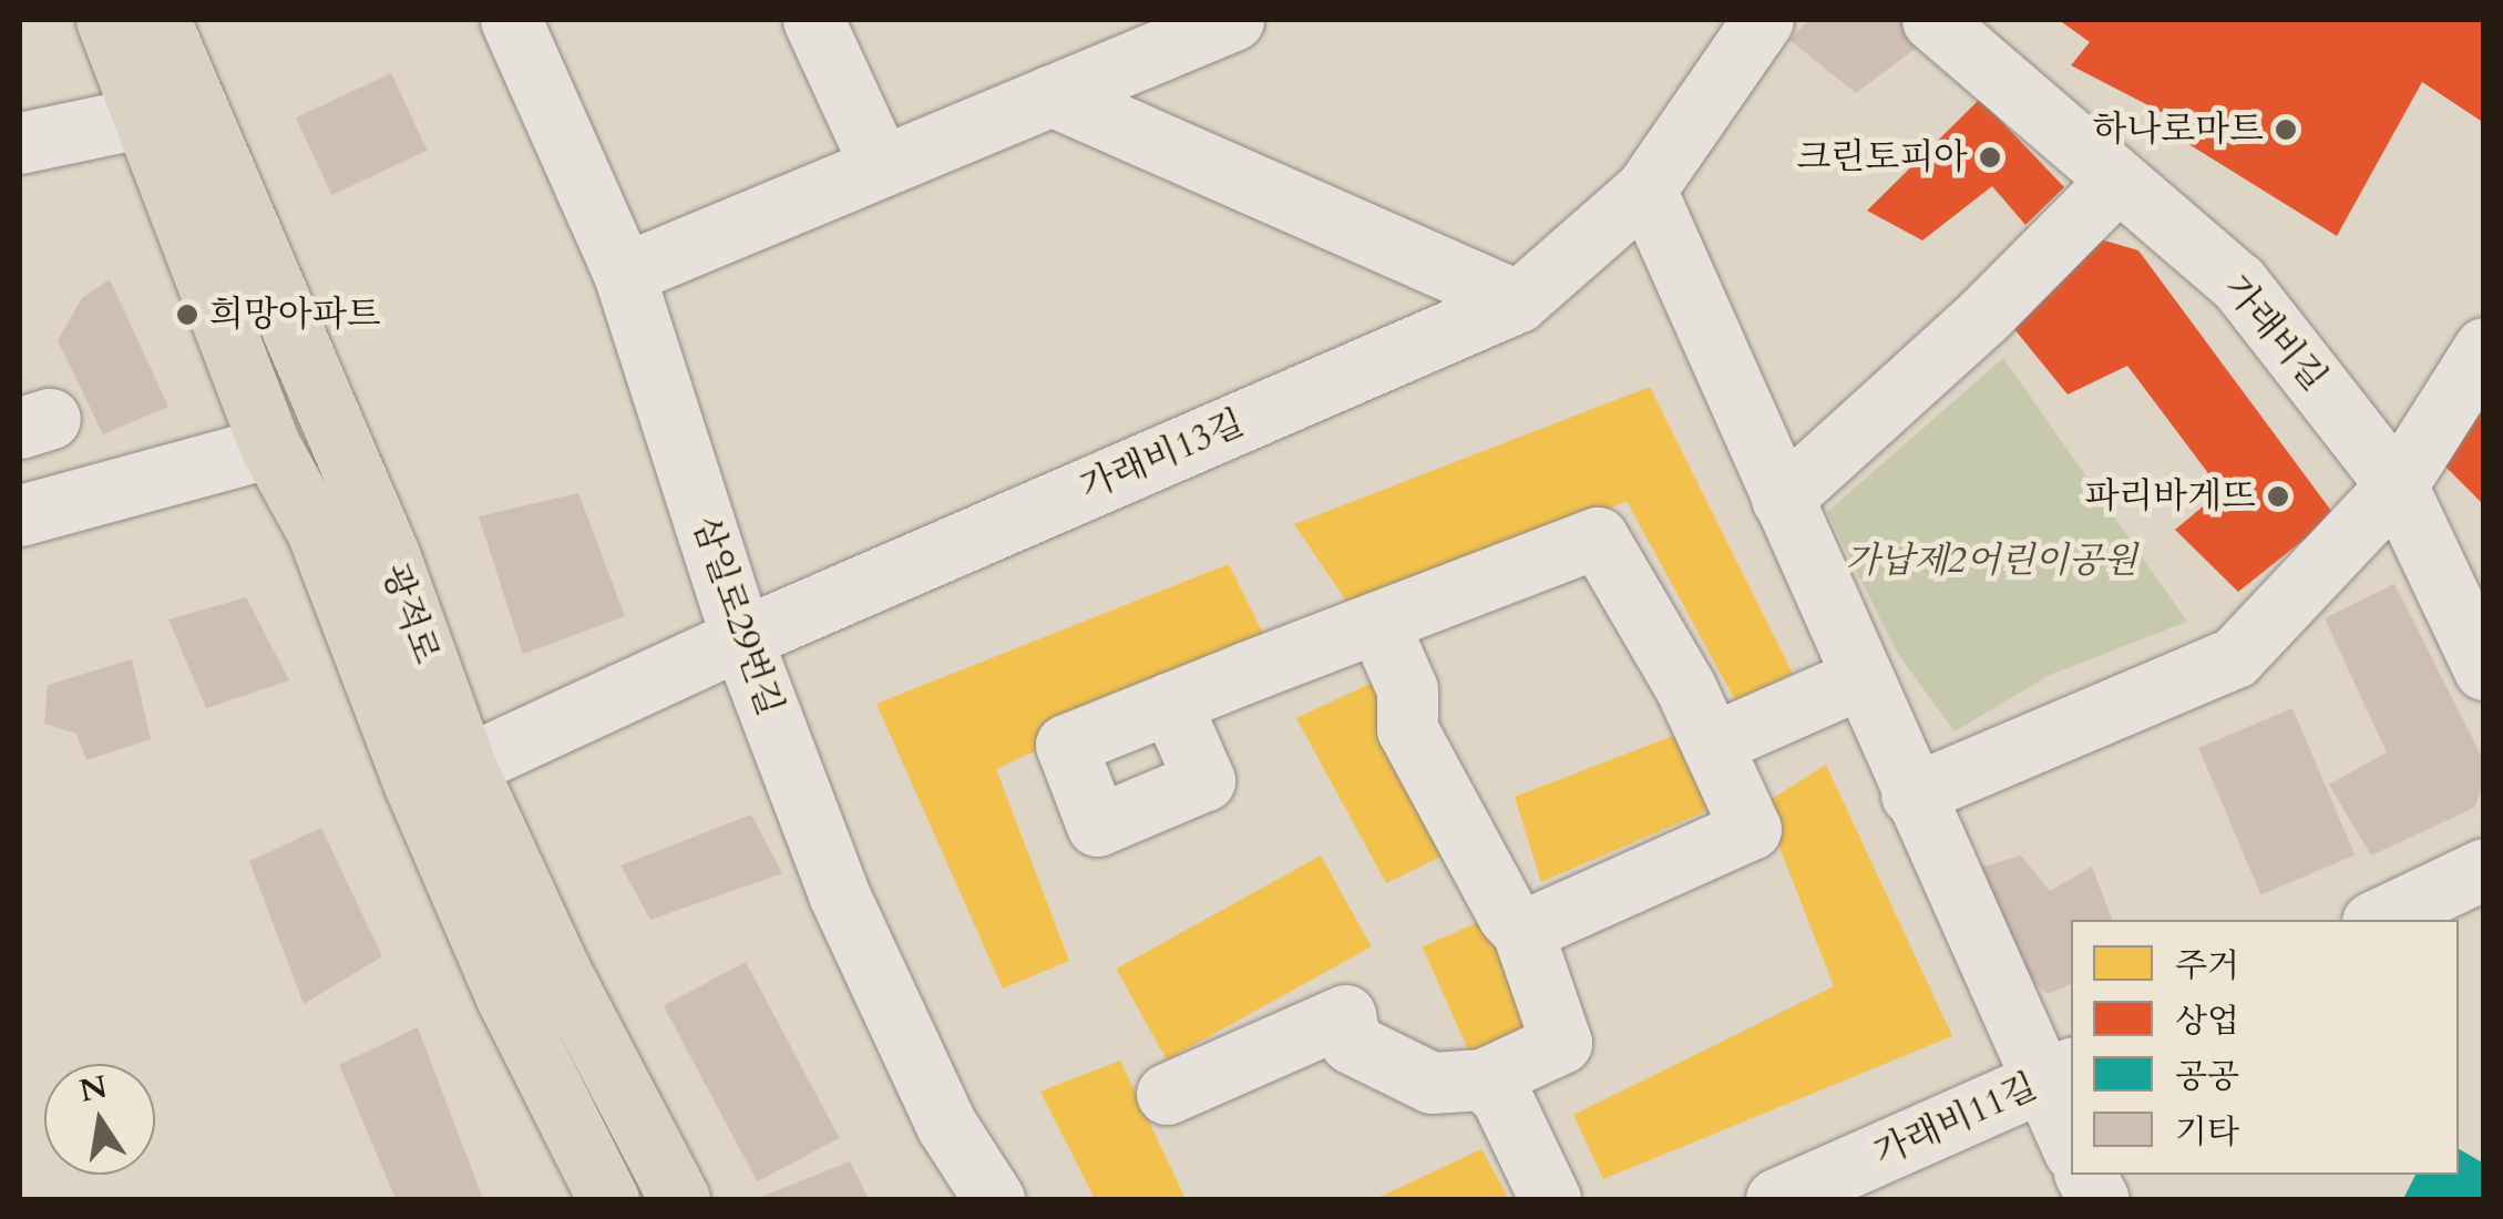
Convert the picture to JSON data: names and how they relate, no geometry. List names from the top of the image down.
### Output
{
  "streets": {
    "main road": ["광적로"],
    "street": [
      "가래비길",
      "가래비13길",
      "삼일로29번길",
      "가래비11길"
    ]
  },
  "crossings": [
    ["가래비13길", "광적로"],
    ["가래비13길", "삼일로29번길"]
  ],
  "parks": ["가납제2어린이공원"],
  "places": [
    "하나로마트",
    "크린토피아",
    "희망아파트",
    "파리바게뜨"
  ],
  "legend": [
    "주거",
    "상업",
    "공공",
    "기타"
  ],
  "north": "top"
}
